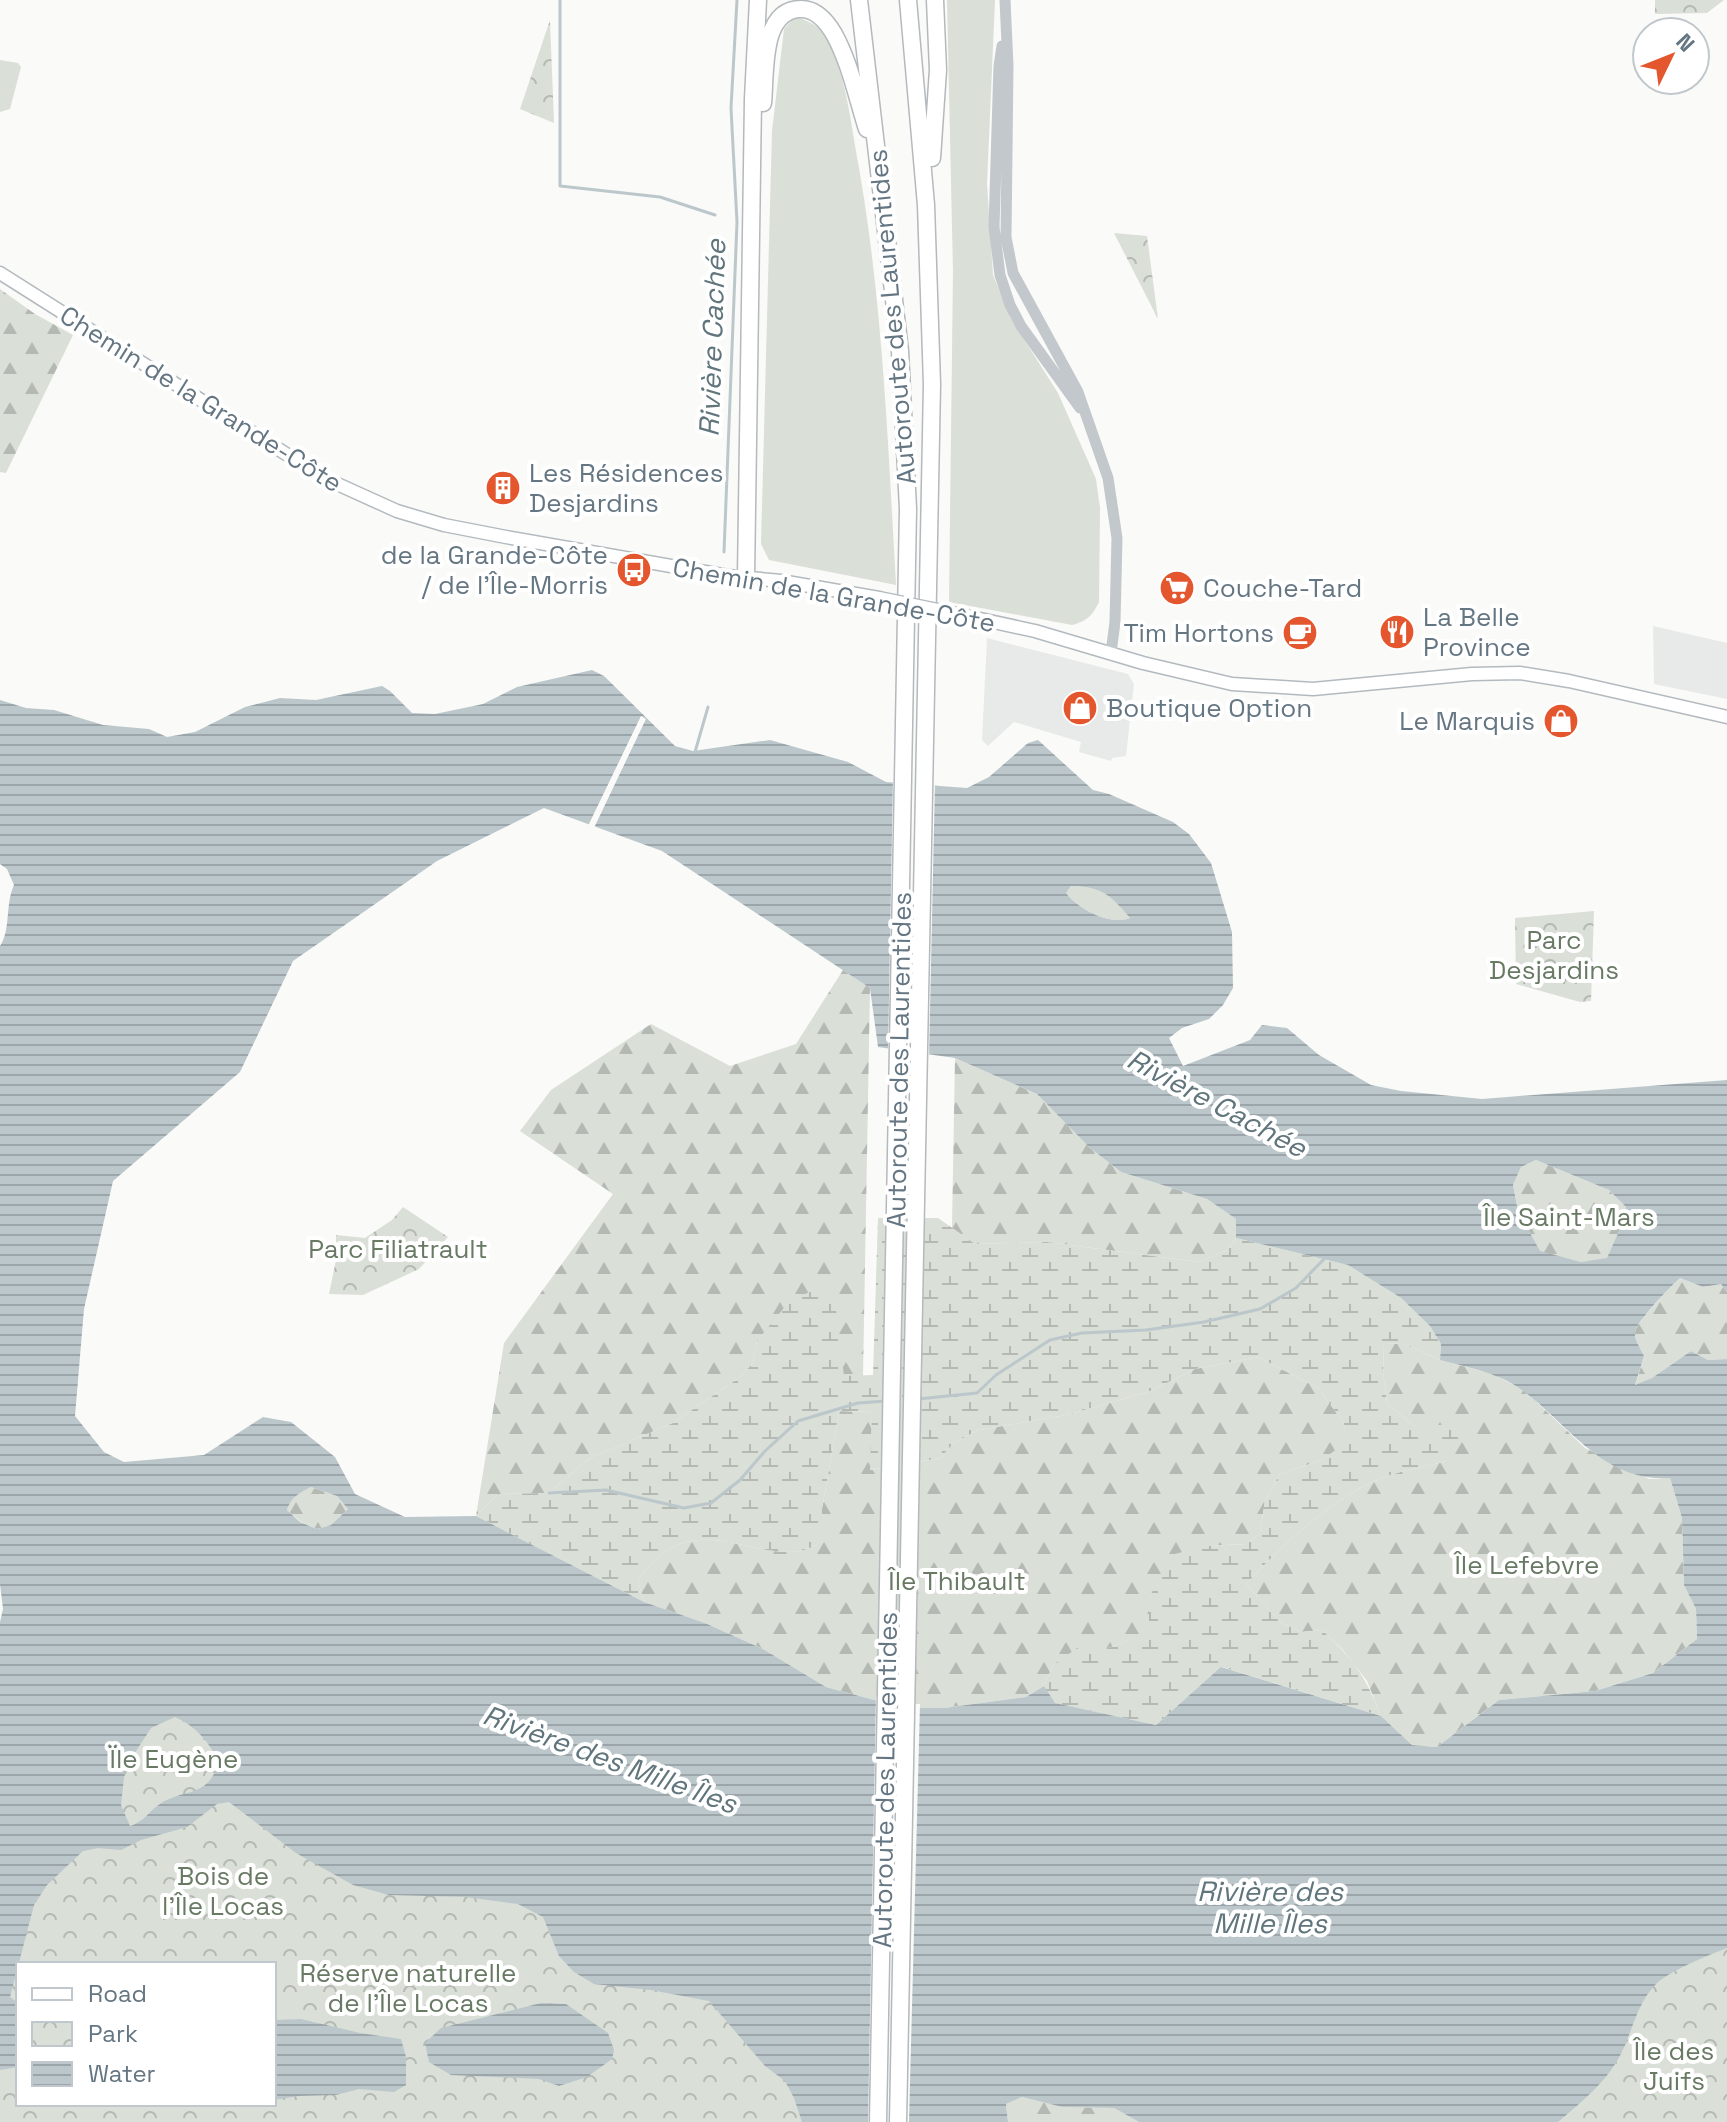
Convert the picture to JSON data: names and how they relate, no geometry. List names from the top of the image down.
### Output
{
  "streets": {
    "highway": ["Autoroute des Laurentides"],
    "main road": ["Chemin de la Grande-Côte"]
  },
  "water": ["Rivière Cachée", "Rivière des Mille Îles"],
  "parks": [
    "Parc Desjardins",
    "Île Saint-Mars",
    "Parc Filiatrault",
    "Île Lefebvre",
    "Île Thibault",
    "Ïle Eugène",
    "Bois de l'Île Locas",
    "Réserve naturelle de l'Île Locas",
    "Île des Juifs"
  ],
  "places": {
    "building": ["Les Résidences Desjardins"],
    "bus stop": ["de la Grande-Côte / de l'Île-Morris"],
    "supermarket": ["Couche-Tard"],
    "restaurant": ["La Belle Province"],
    "cafe": ["Tim Hortons"],
    "shop": ["Boutique Option", "Le Marquis"]
  },
  "legend": ["Road", "Park", "Water"],
  "north": "top right"
}
